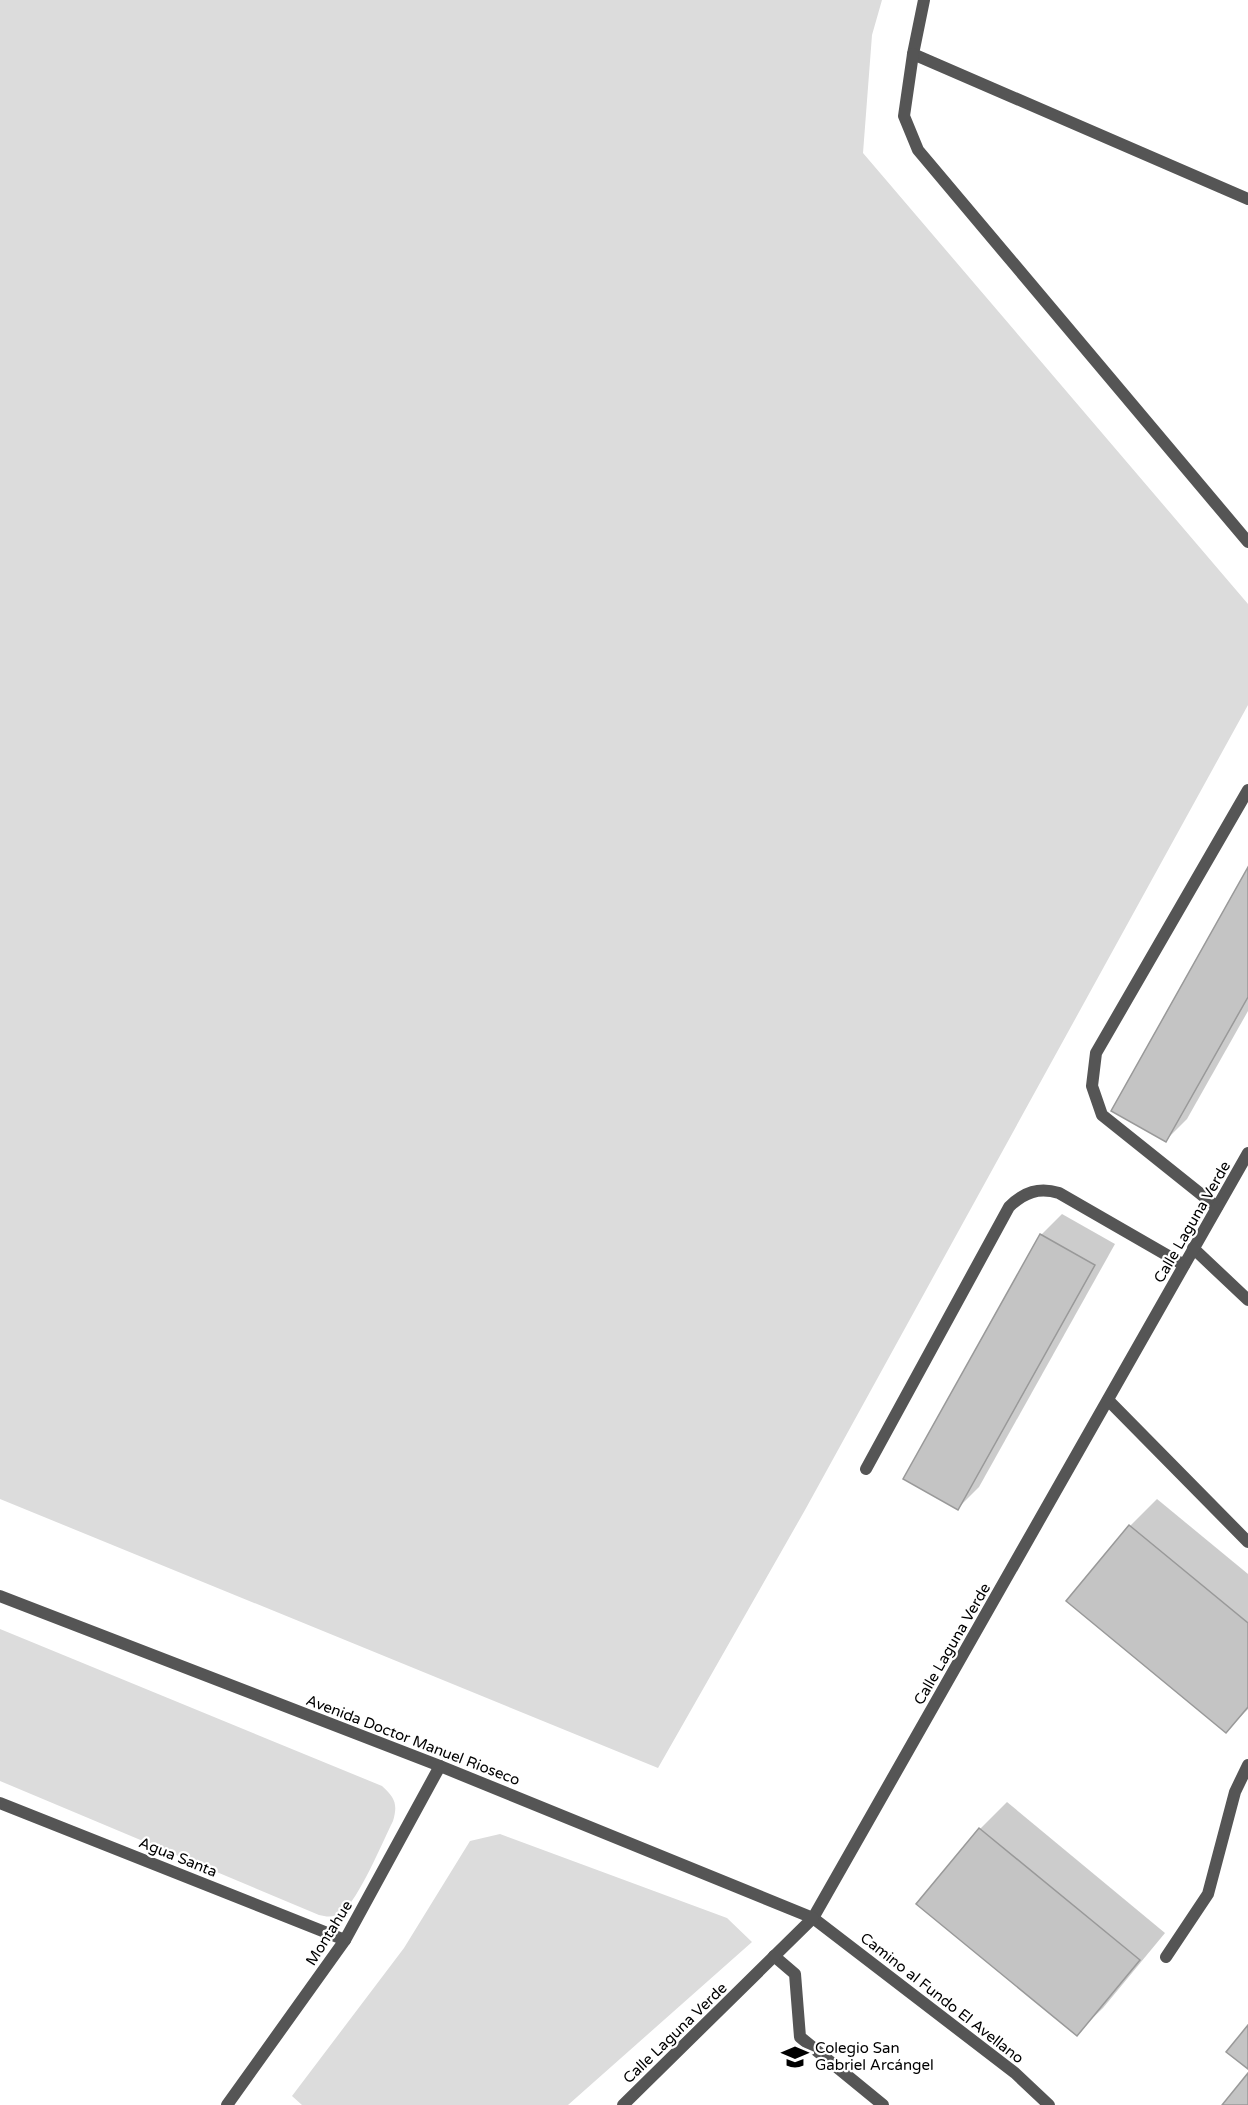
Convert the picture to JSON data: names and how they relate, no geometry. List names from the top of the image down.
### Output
{
  "streets": {
    "street": [
      "Calle Laguna Verde",
      "Avenida Doctor Manuel Rioseco",
      "Agua Santa",
      "Montahue",
      "Camino al Fundo El Avellano"
    ]
  },
  "crossings": [
    ["Calle Laguna Verde", "Avenida Doctor Manuel Rioseco"],
    ["Calle Laguna Verde", "Camino al Fundo El Avellano"],
    ["Avenida Doctor Manuel Rioseco", "Montahue"],
    ["Avenida Doctor Manuel Rioseco", "Camino al Fundo El Avellano"],
    ["Agua Santa", "Montahue"]
  ],
  "places": {
    "school or university": ["Colegio San Gabriel Arcángel"]
  }
}
